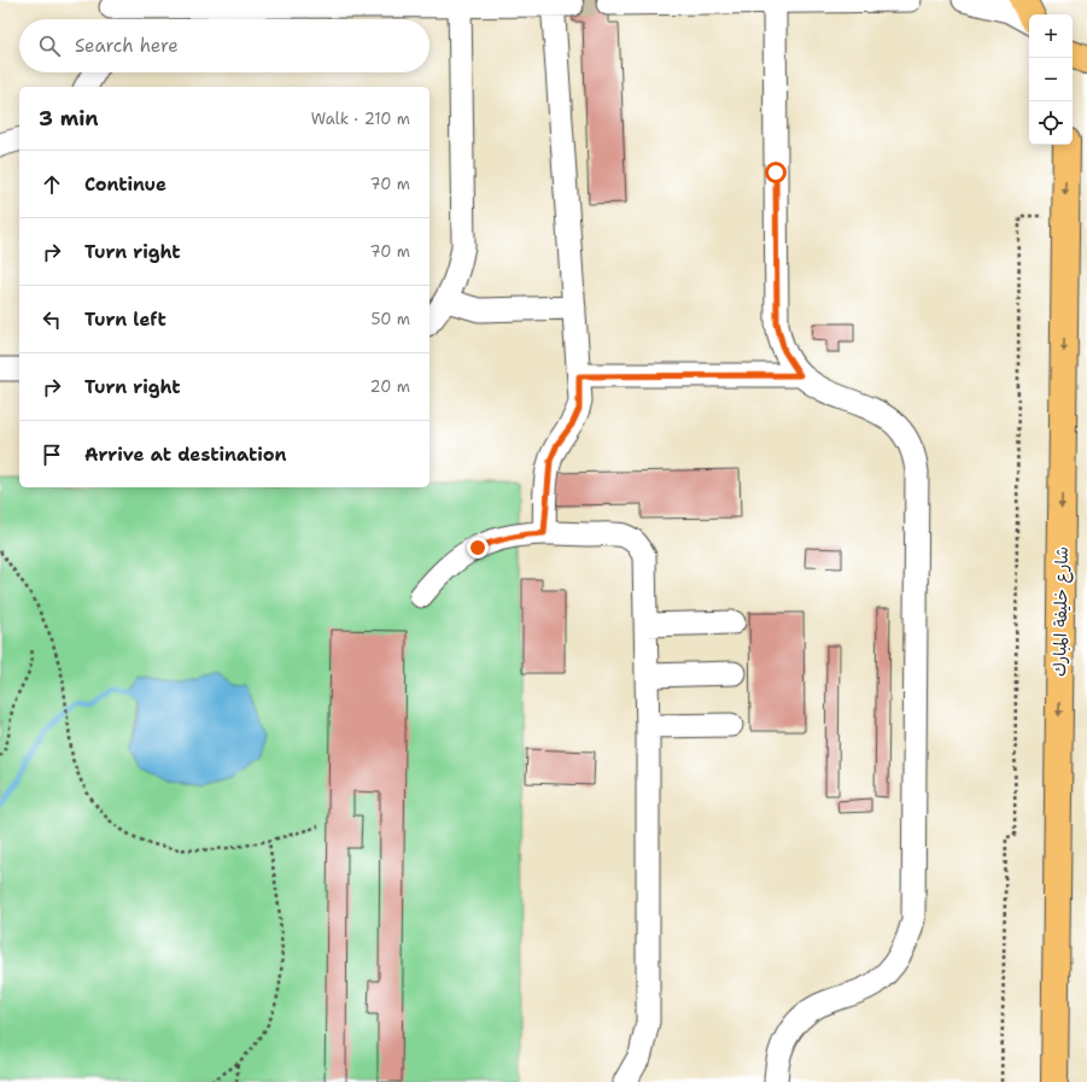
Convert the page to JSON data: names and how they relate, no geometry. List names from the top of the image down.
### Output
{
  "streets": {
    "main road": ["شارع خليفة المبارك"]
  },
  "one_way": ["شارع خليفة المبارك"],
  "page": {
    "map_buttons": ["+", "−"],
    "search": "Search here",
    "heading": ["3 min", "Walk · 210 m"],
    "list": [
      ["Continue", "70 m"],
      ["Turn right", "70 m"],
      ["Turn left", "50 m"],
      ["Turn right", "20 m"],
      "Arrive at destination"
    ]
  }
}
